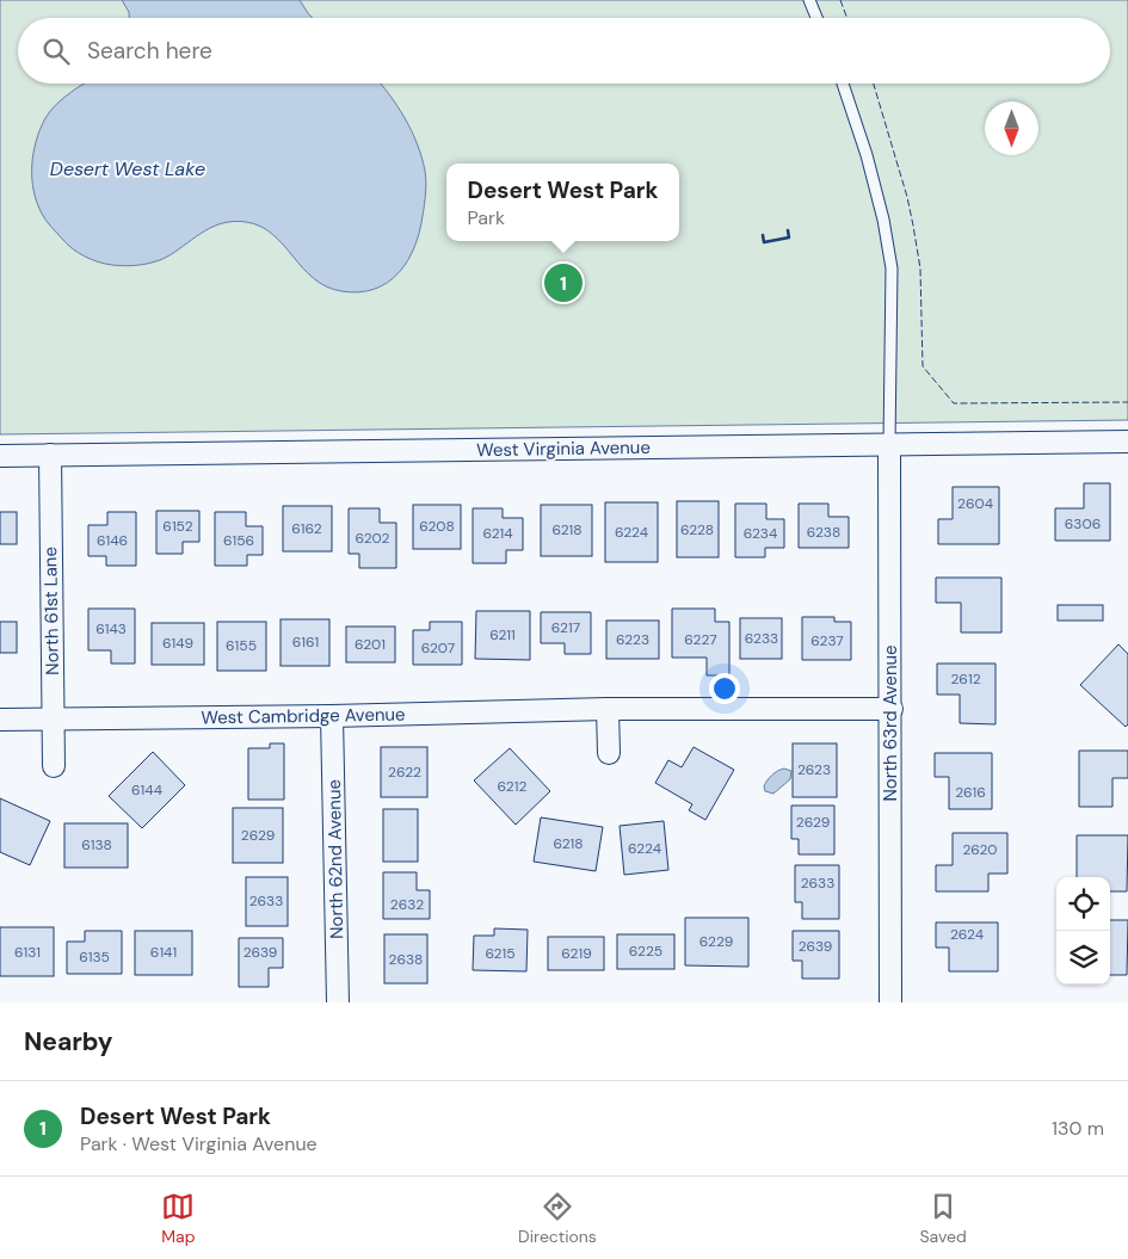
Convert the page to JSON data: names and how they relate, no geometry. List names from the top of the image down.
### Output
{
  "streets": {
    "street": [
      "West Virginia Avenue",
      "North 61st Lane",
      "West Cambridge Avenue",
      "North 63rd Avenue",
      "North 62nd Avenue"
    ]
  },
  "crossings": [
    ["West Virginia Avenue", "North 61st Lane"],
    ["West Virginia Avenue", "North 63rd Avenue"],
    ["North 61st Lane", "West Cambridge Avenue"],
    ["West Cambridge Avenue", "North 63rd Avenue"],
    ["West Cambridge Avenue", "North 62nd Avenue"]
  ],
  "water": ["Desert West Lake"],
  "house_numbers": [
    "2604",
    "6306",
    "6152",
    "6208",
    "6162",
    "6218",
    "6228",
    "6224",
    "6238",
    "6214",
    "6234",
    "6202",
    "6146",
    "6156",
    "6217",
    "6143",
    "6211",
    "6233",
    "6223",
    "6227",
    "6237",
    "6161",
    "6149",
    "6201",
    "6155",
    "6207",
    "2612",
    "2623",
    "2622",
    "6212",
    "6144",
    "2616",
    "2629",
    "2629",
    "6218",
    "6138",
    "6224",
    "2620",
    "2633",
    "2633",
    "2632",
    "2624",
    "6229",
    "2639",
    "6225",
    "6131",
    "6141",
    "2639",
    "6215",
    "6219",
    "6135",
    "2638"
  ],
  "north": "bottom",
  "page": {
    "search": "Search here",
    "popup": ["Desert West Park", "Park"],
    "pins": "1",
    "heading": "Nearby",
    "list": [
      {
        "mark": "1",
        "name": "Desert West Park",
        "note": "Park · West Virginia Avenue",
        "value": "130 m"
      }
    ],
    "nav": ["Map", "Directions", "Saved"]
  }
}
